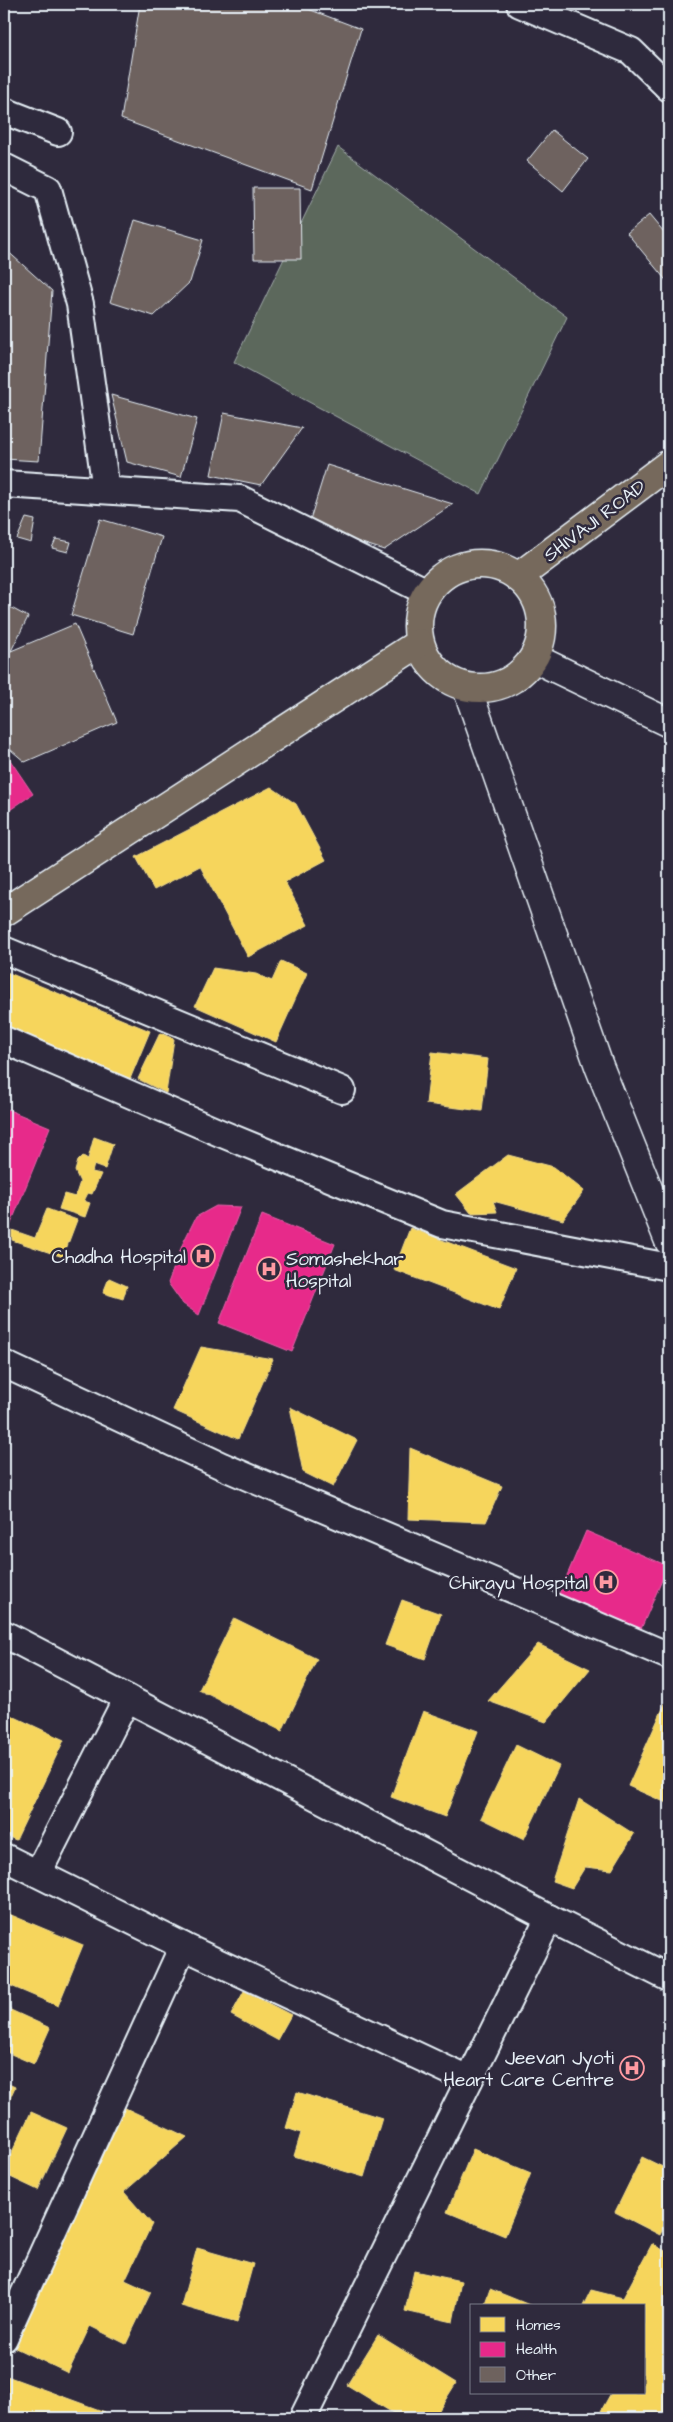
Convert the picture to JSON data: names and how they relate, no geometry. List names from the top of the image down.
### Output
{
  "streets": {
    "main road": ["SHIVAJI ROAD"]
  },
  "places": {
    "hospital": [
      "Chadha Hospital",
      "Somashekhar Hospital",
      "Chirayu Hospital",
      "Jeevan Jyoti Heart Care Centre"
    ]
  },
  "legend": ["Homes", "Health", "Other"]
}
